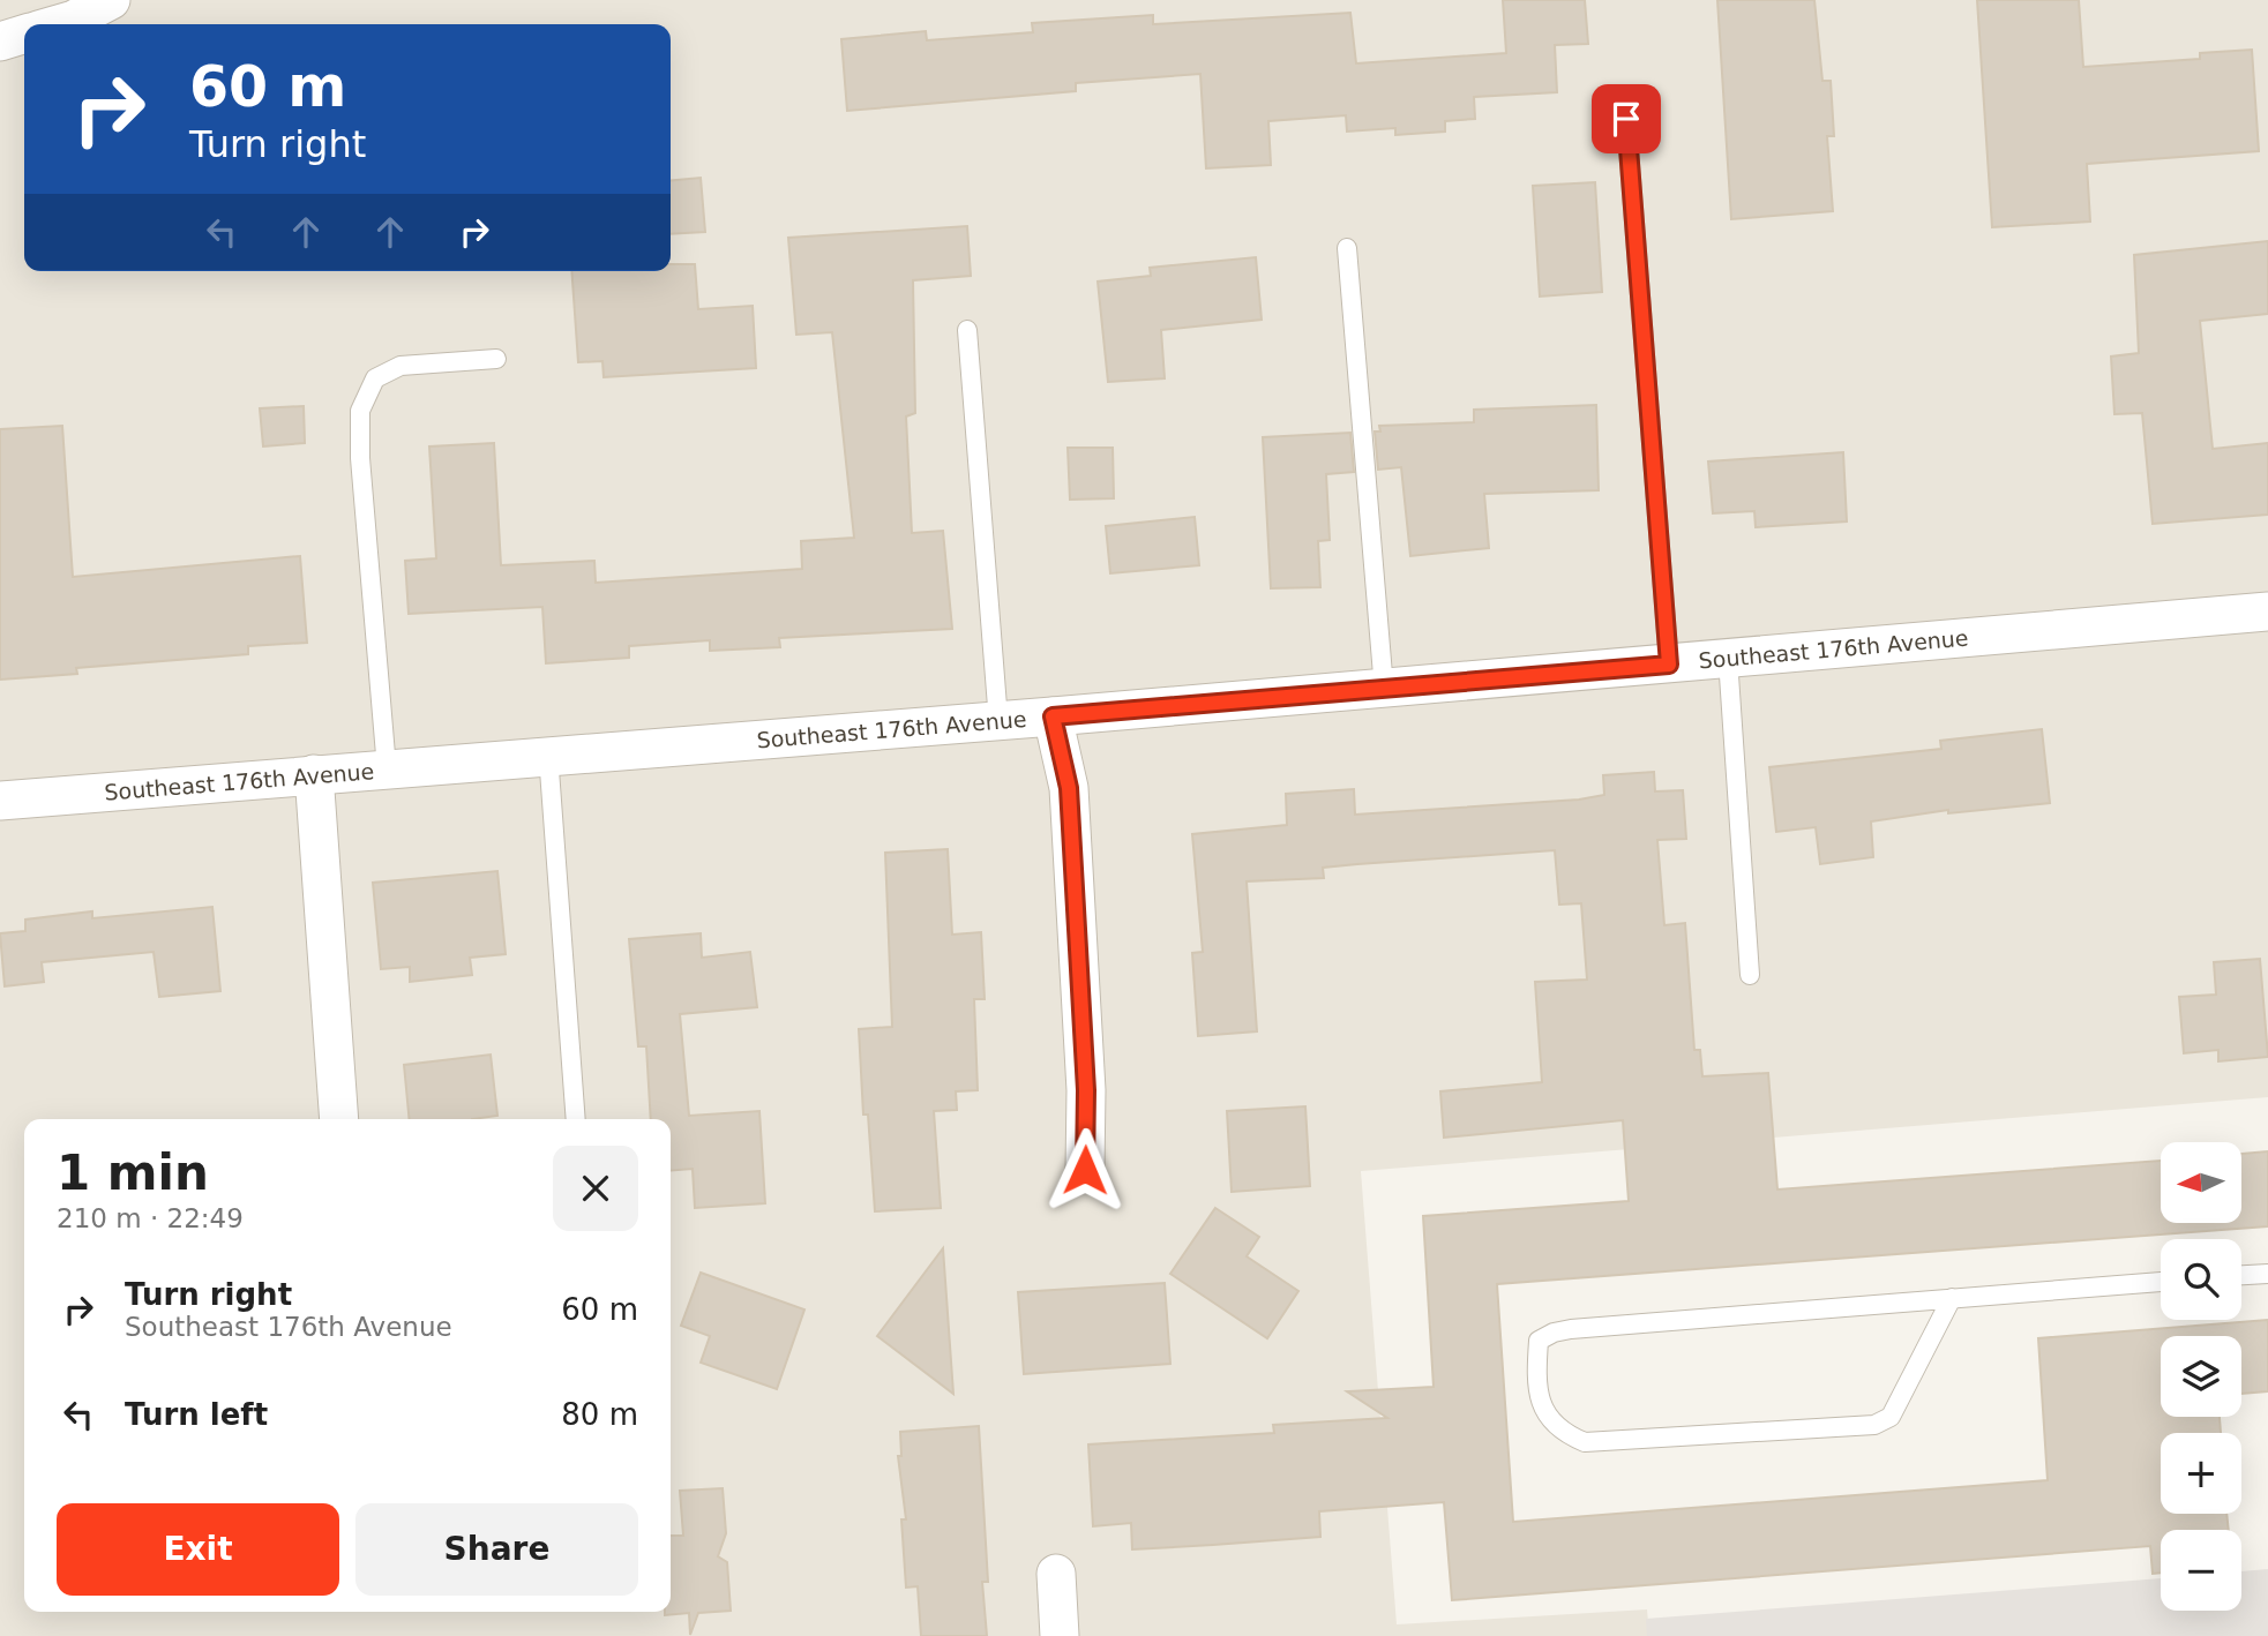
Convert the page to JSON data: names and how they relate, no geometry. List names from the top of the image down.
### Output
{
  "streets": {
    "street": ["Southeast 176th Avenue"]
  },
  "north": "left",
  "page": {
    "turn": ["60 m", "Turn right"],
    "heading": ["1 min", "210 m · 22:49"],
    "map_buttons": ["+", "−"],
    "list": [
      {
        "name": "Turn right",
        "note": "Southeast 176th Avenue",
        "value": "60 m"
      },
      {
        "name": "Turn left",
        "value": "80 m"
      }
    ],
    "buttons": ["Exit", "Share"]
  }
}
